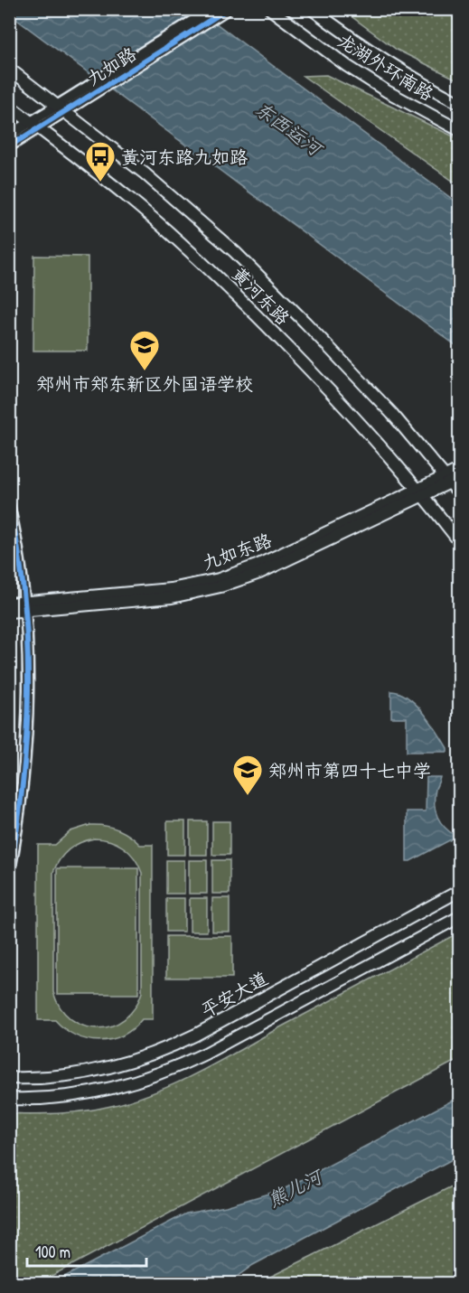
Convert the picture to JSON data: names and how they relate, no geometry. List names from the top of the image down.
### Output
{
  "streets": {
    "main road": [
      "龙湖外环南路",
      "黄河东路",
      "九如东路",
      "平安大道"
    ],
    "street": ["九如路"]
  },
  "crossings": [
    ["九如路", "黄河东路"],
    ["黄河东路", "九如东路"]
  ],
  "water": ["东西运河", "熊儿河"],
  "places": {
    "bus stop": ["黄河东路九如路"],
    "school or university": ["郑州市郑东新区外国语学校", "郑州市第四十七中学"]
  },
  "scale_bar": "100 m"
}
